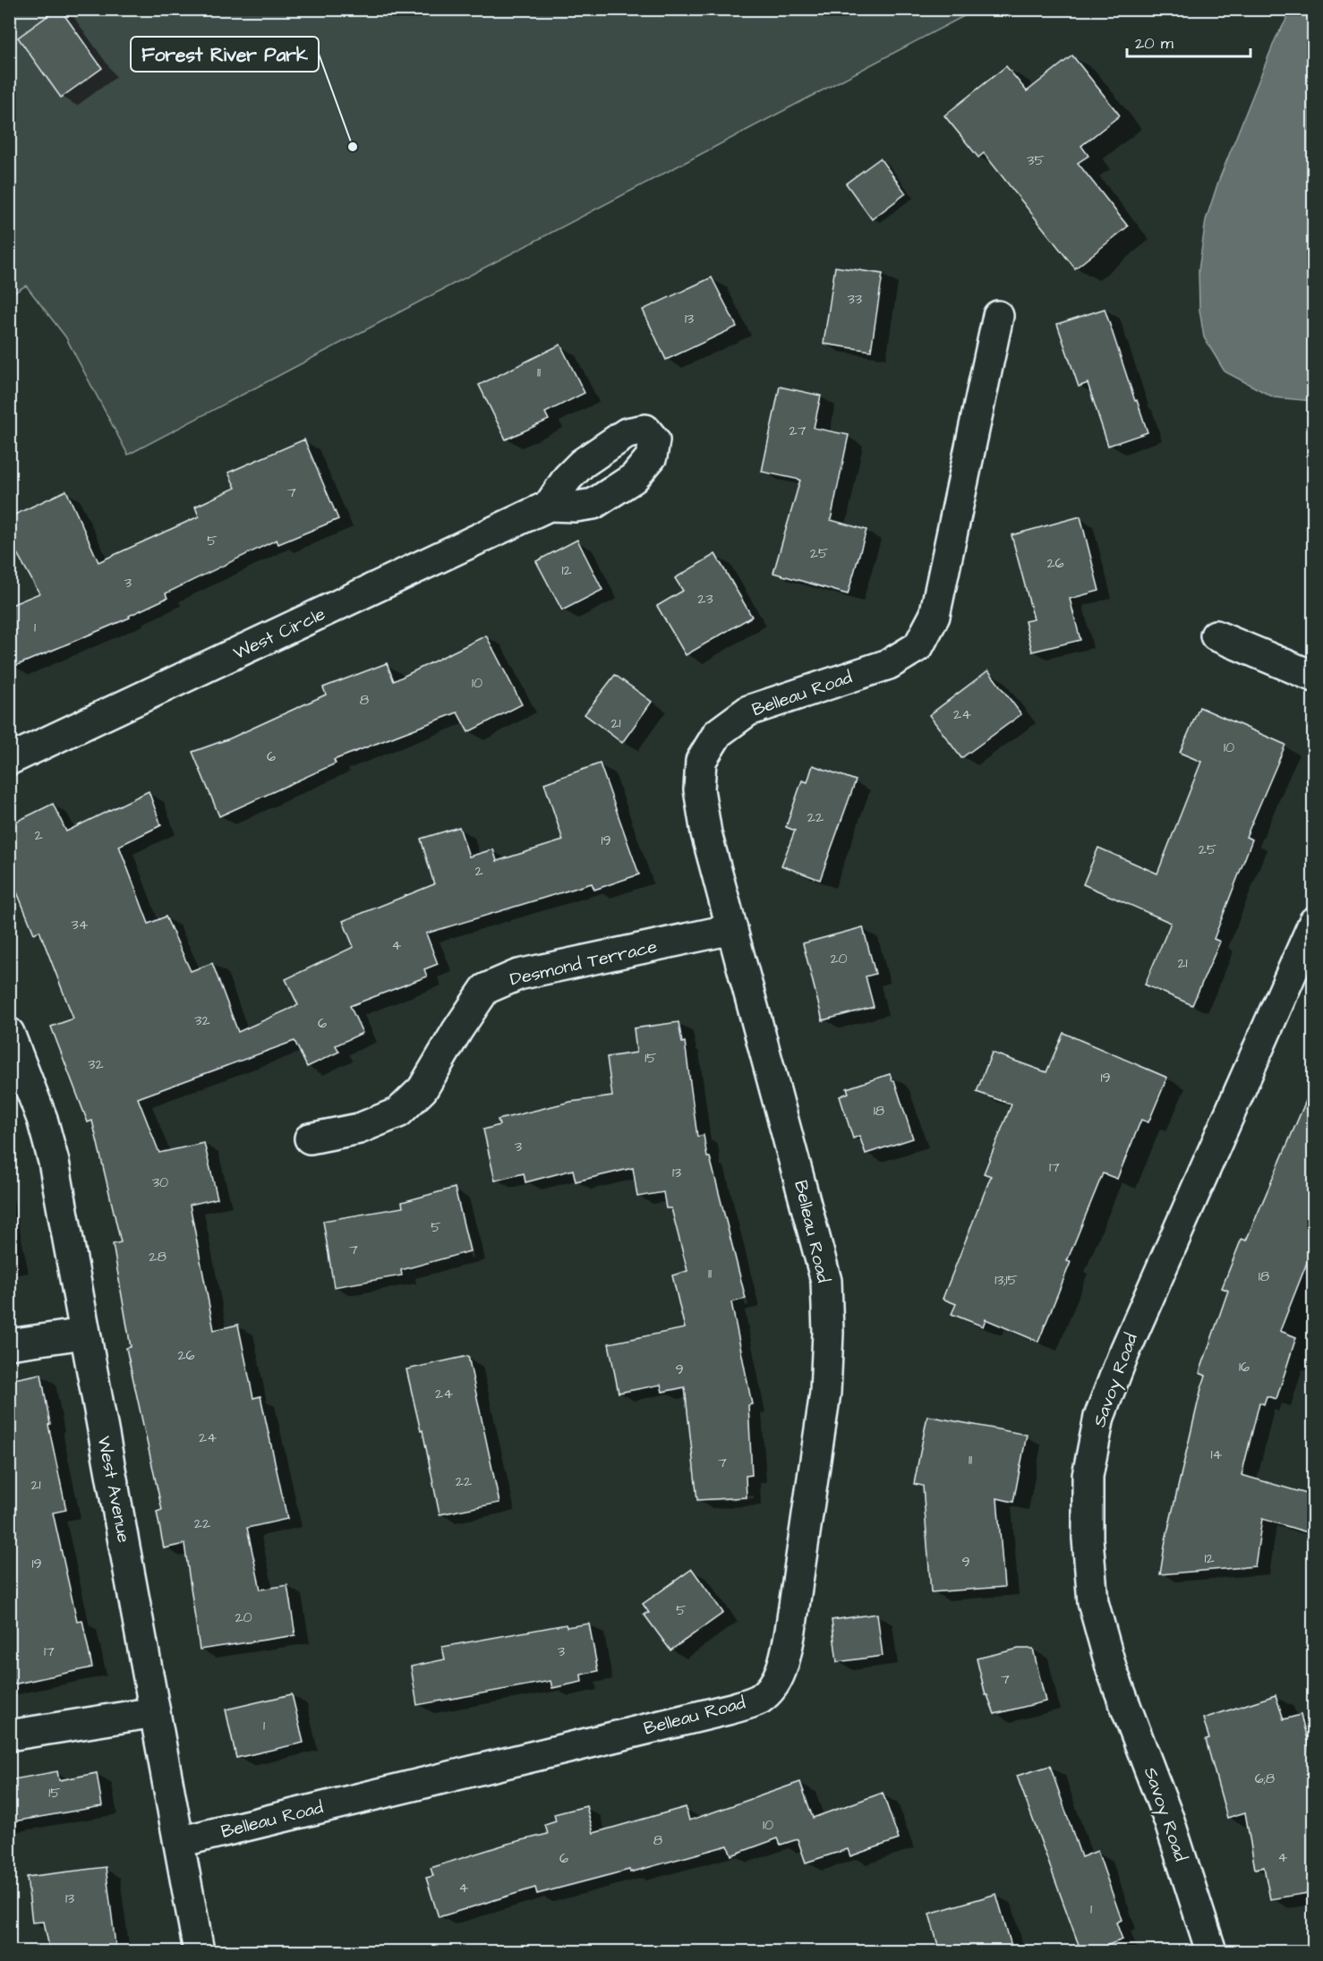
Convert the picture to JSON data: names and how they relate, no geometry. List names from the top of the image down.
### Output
{
  "streets": {
    "street": [
      "West Circle",
      "Belleau Road",
      "Desmond Terrace",
      "Savoy Road",
      "West Avenue"
    ]
  },
  "crossings": [
    ["Belleau Road", "Desmond Terrace"],
    ["Belleau Road", "West Avenue"]
  ],
  "places": ["Forest River Park"],
  "house_numbers": [
    "35",
    "33",
    "13",
    "11",
    "27",
    "7",
    "5",
    "25",
    "26",
    "12",
    "3",
    "23",
    "1",
    "10",
    "8",
    "24",
    "21",
    "10",
    "6",
    "22",
    "2",
    "19",
    "25",
    "2",
    "34",
    "4",
    "20",
    "21",
    "32",
    "6",
    "15",
    "32",
    "19",
    "18",
    "3",
    "17",
    "13",
    "30",
    "5",
    "7",
    "28",
    "11",
    "18",
    "13;15",
    "26",
    "16",
    "9",
    "24",
    "24",
    "14",
    "11",
    "7",
    "22",
    "21",
    "22",
    "12",
    "9",
    "19",
    "5",
    "20",
    "17",
    "3",
    "7",
    "1",
    "6;8",
    "15",
    "10",
    "8",
    "4",
    "6",
    "4",
    "13",
    "1"
  ],
  "scale_bar": "20 m"
}
